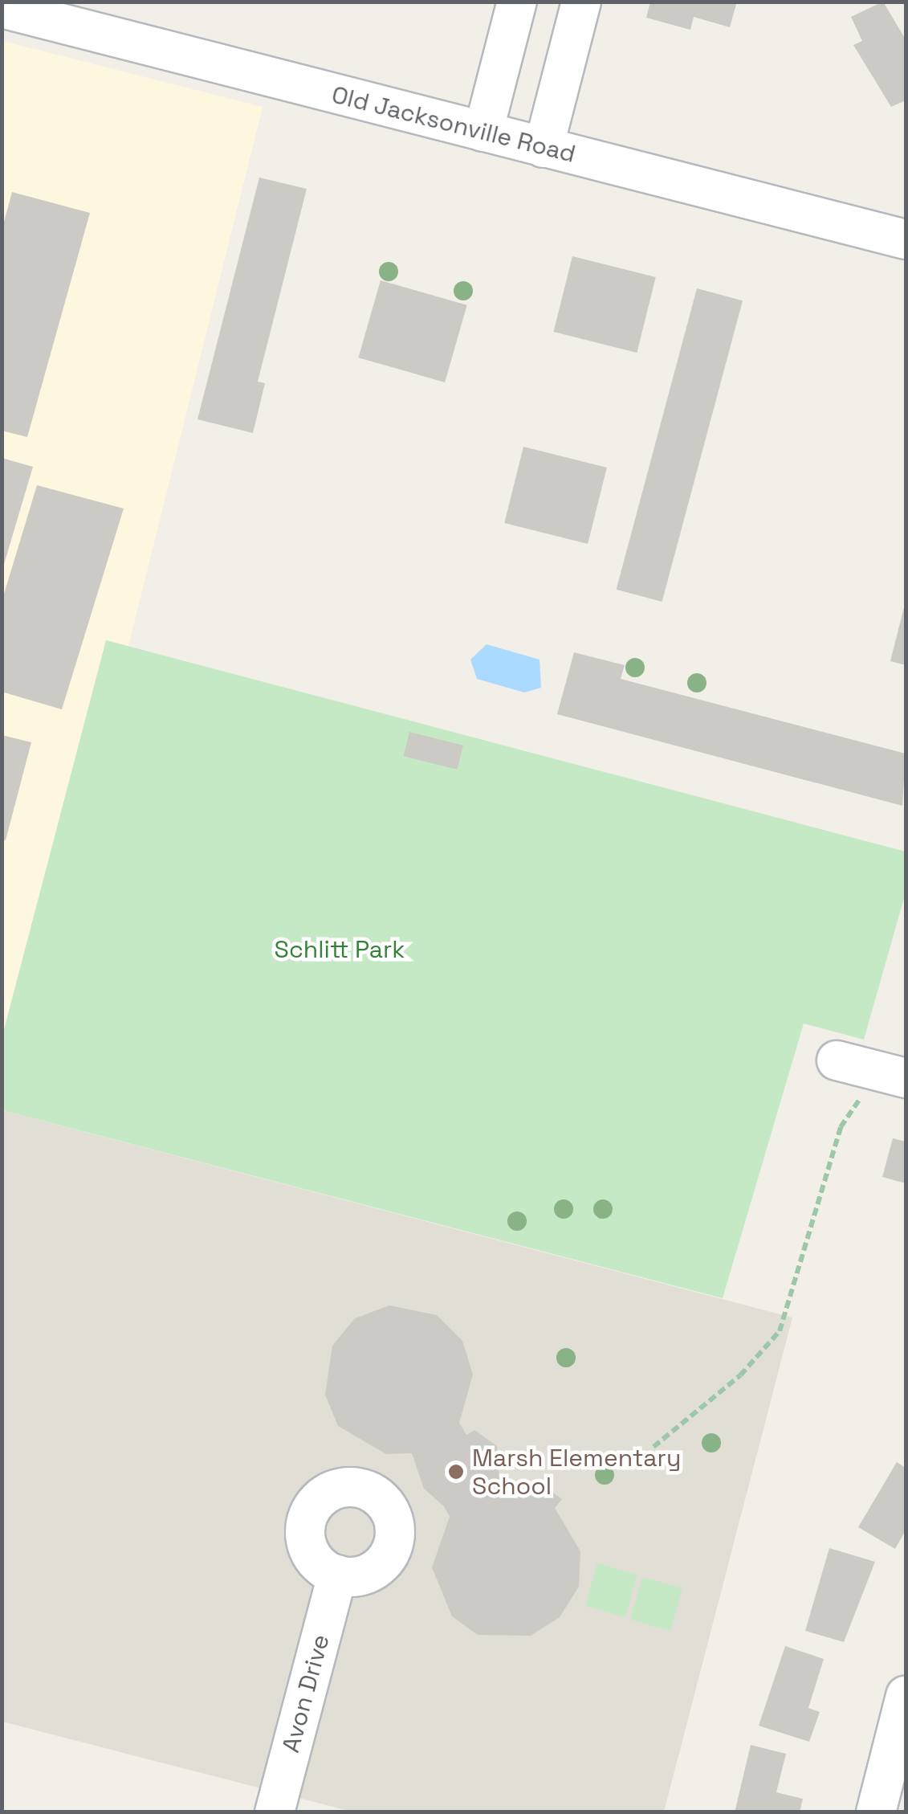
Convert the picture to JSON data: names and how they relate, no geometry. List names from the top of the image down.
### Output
{
  "streets": {
    "street": ["Old Jacksonville Road", "Avon Drive"]
  },
  "parks": ["Schlitt Park"],
  "places": ["Marsh Elementary School"]
}
